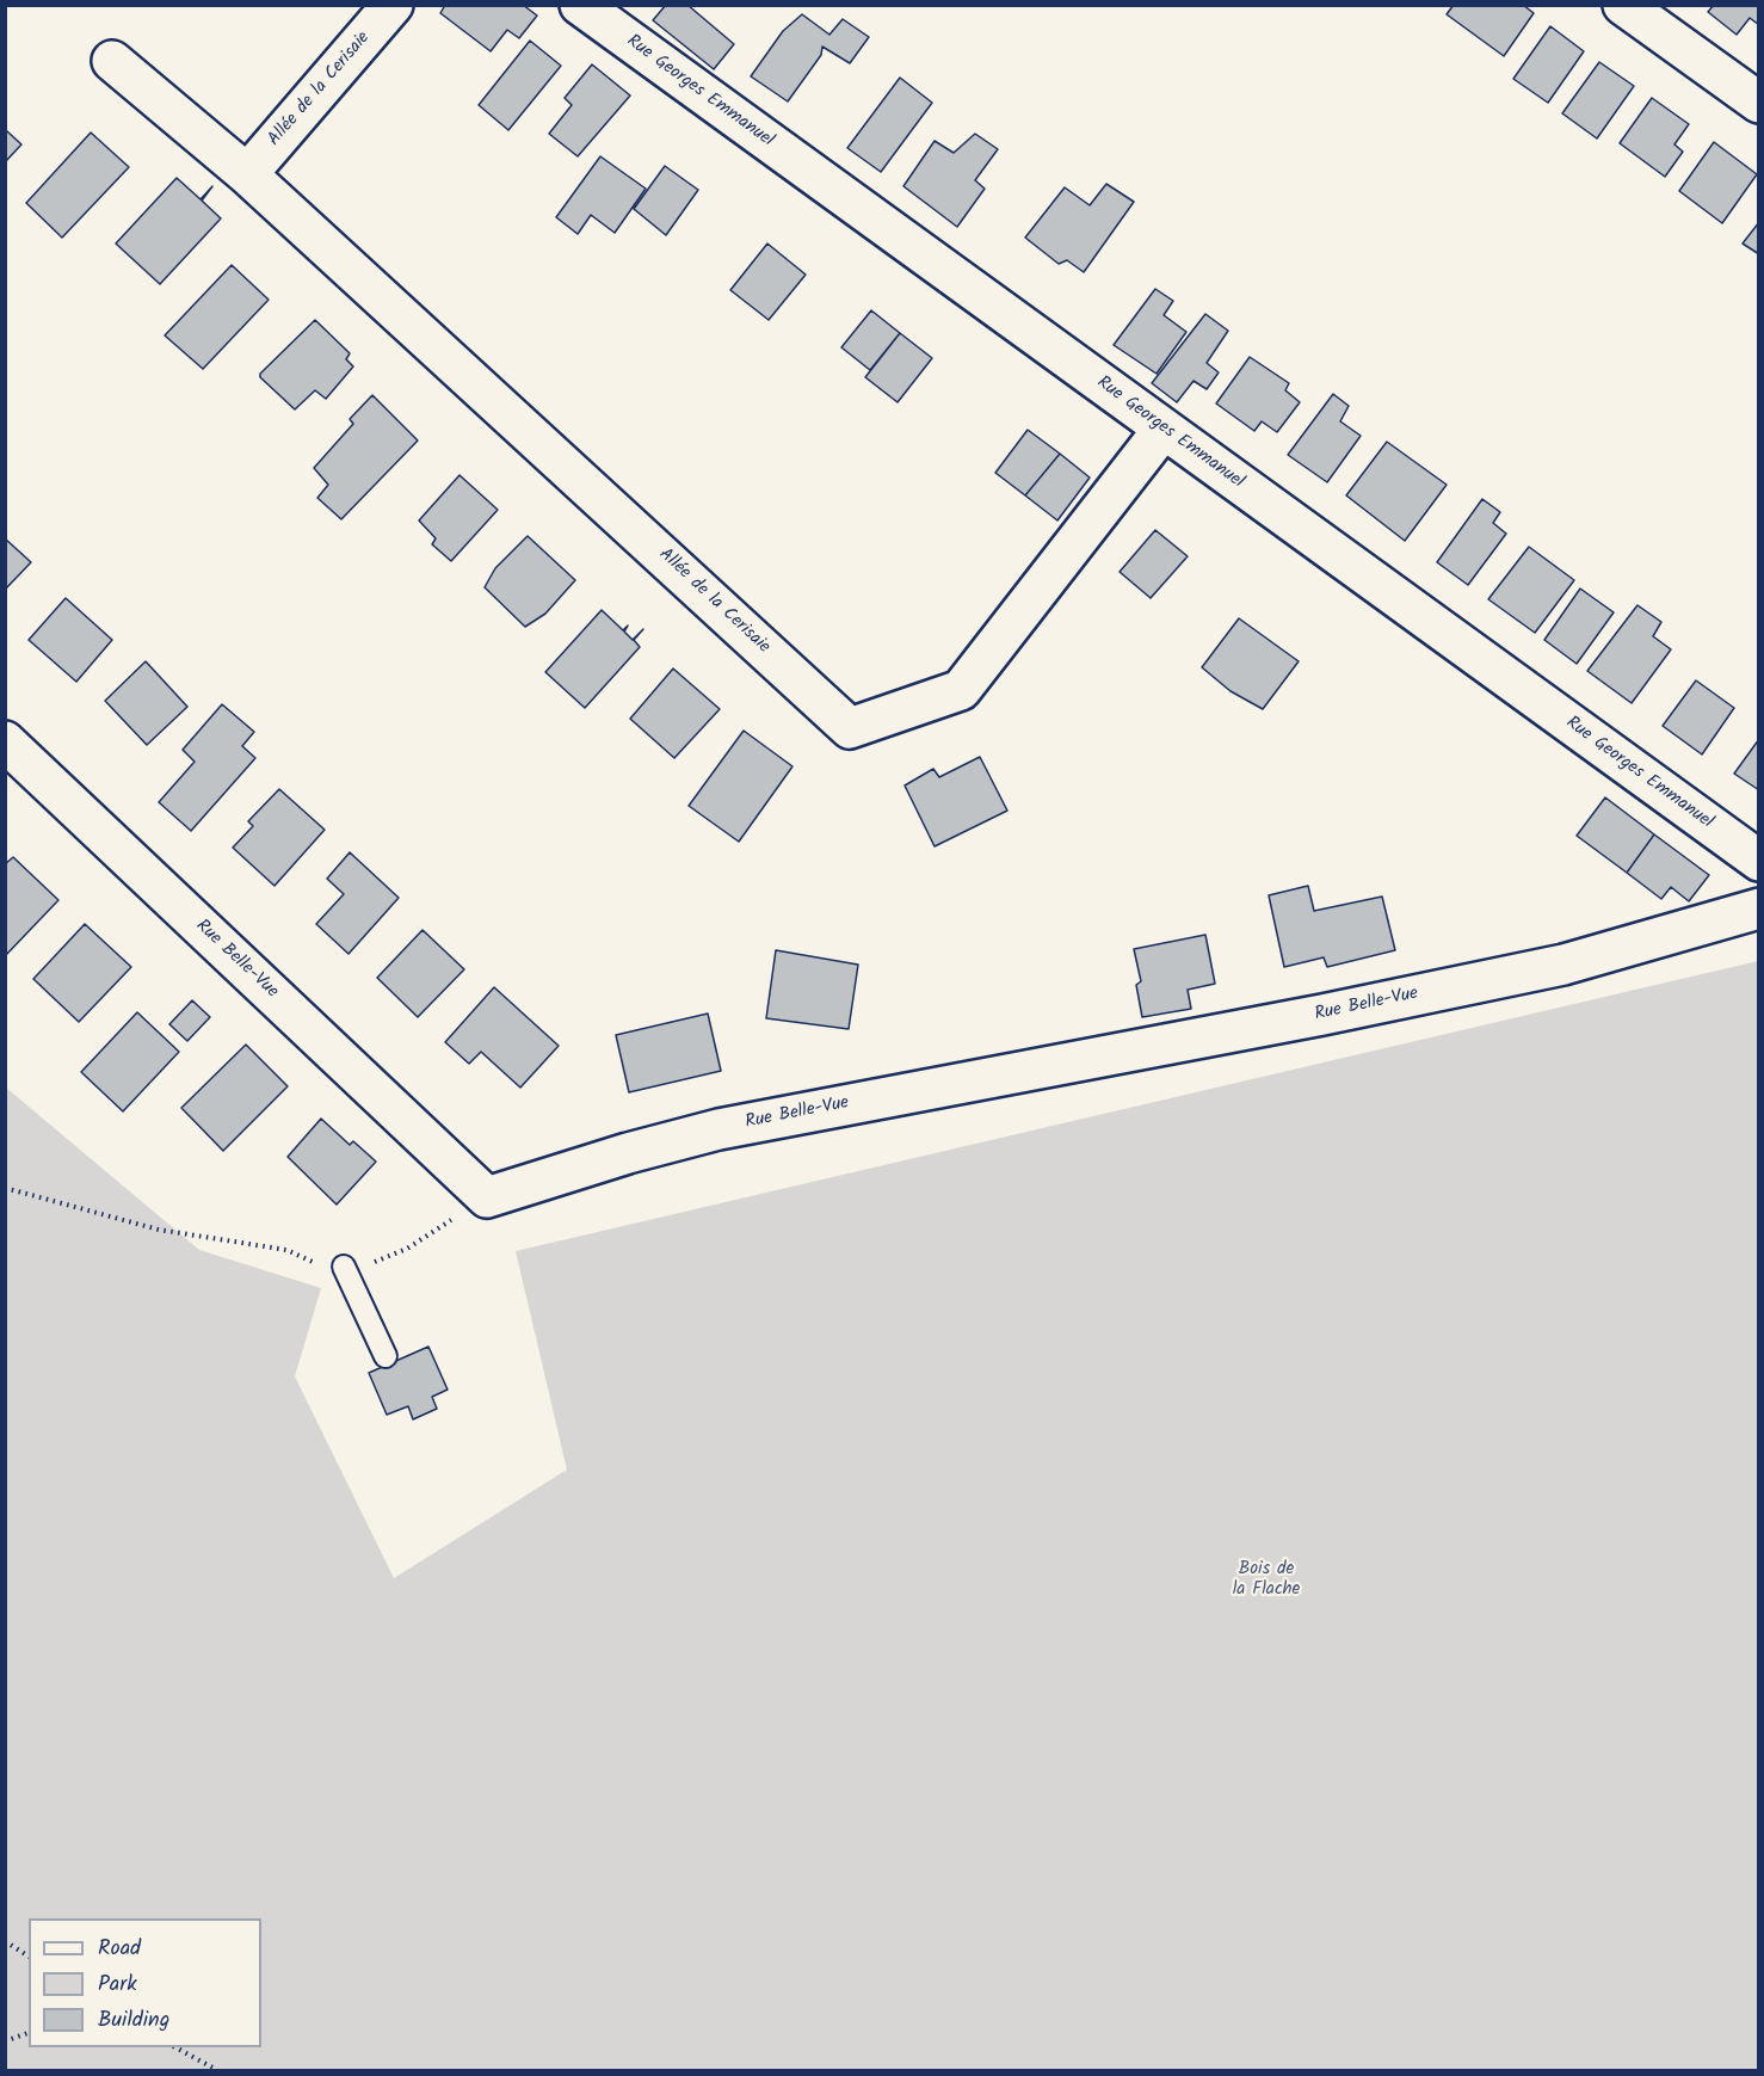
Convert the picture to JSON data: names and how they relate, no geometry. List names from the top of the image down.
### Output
{
  "streets": {
    "street": ["Allée de la Cerisaie", "Rue Georges Emmanuel", "Rue Belle-Vue"]
  },
  "crossings": [
    ["Allée de la Cerisaie", "Rue Georges Emmanuel"]
  ],
  "parks": ["Bois de la Flache"],
  "legend": ["Road", "Park", "Building"]
}
